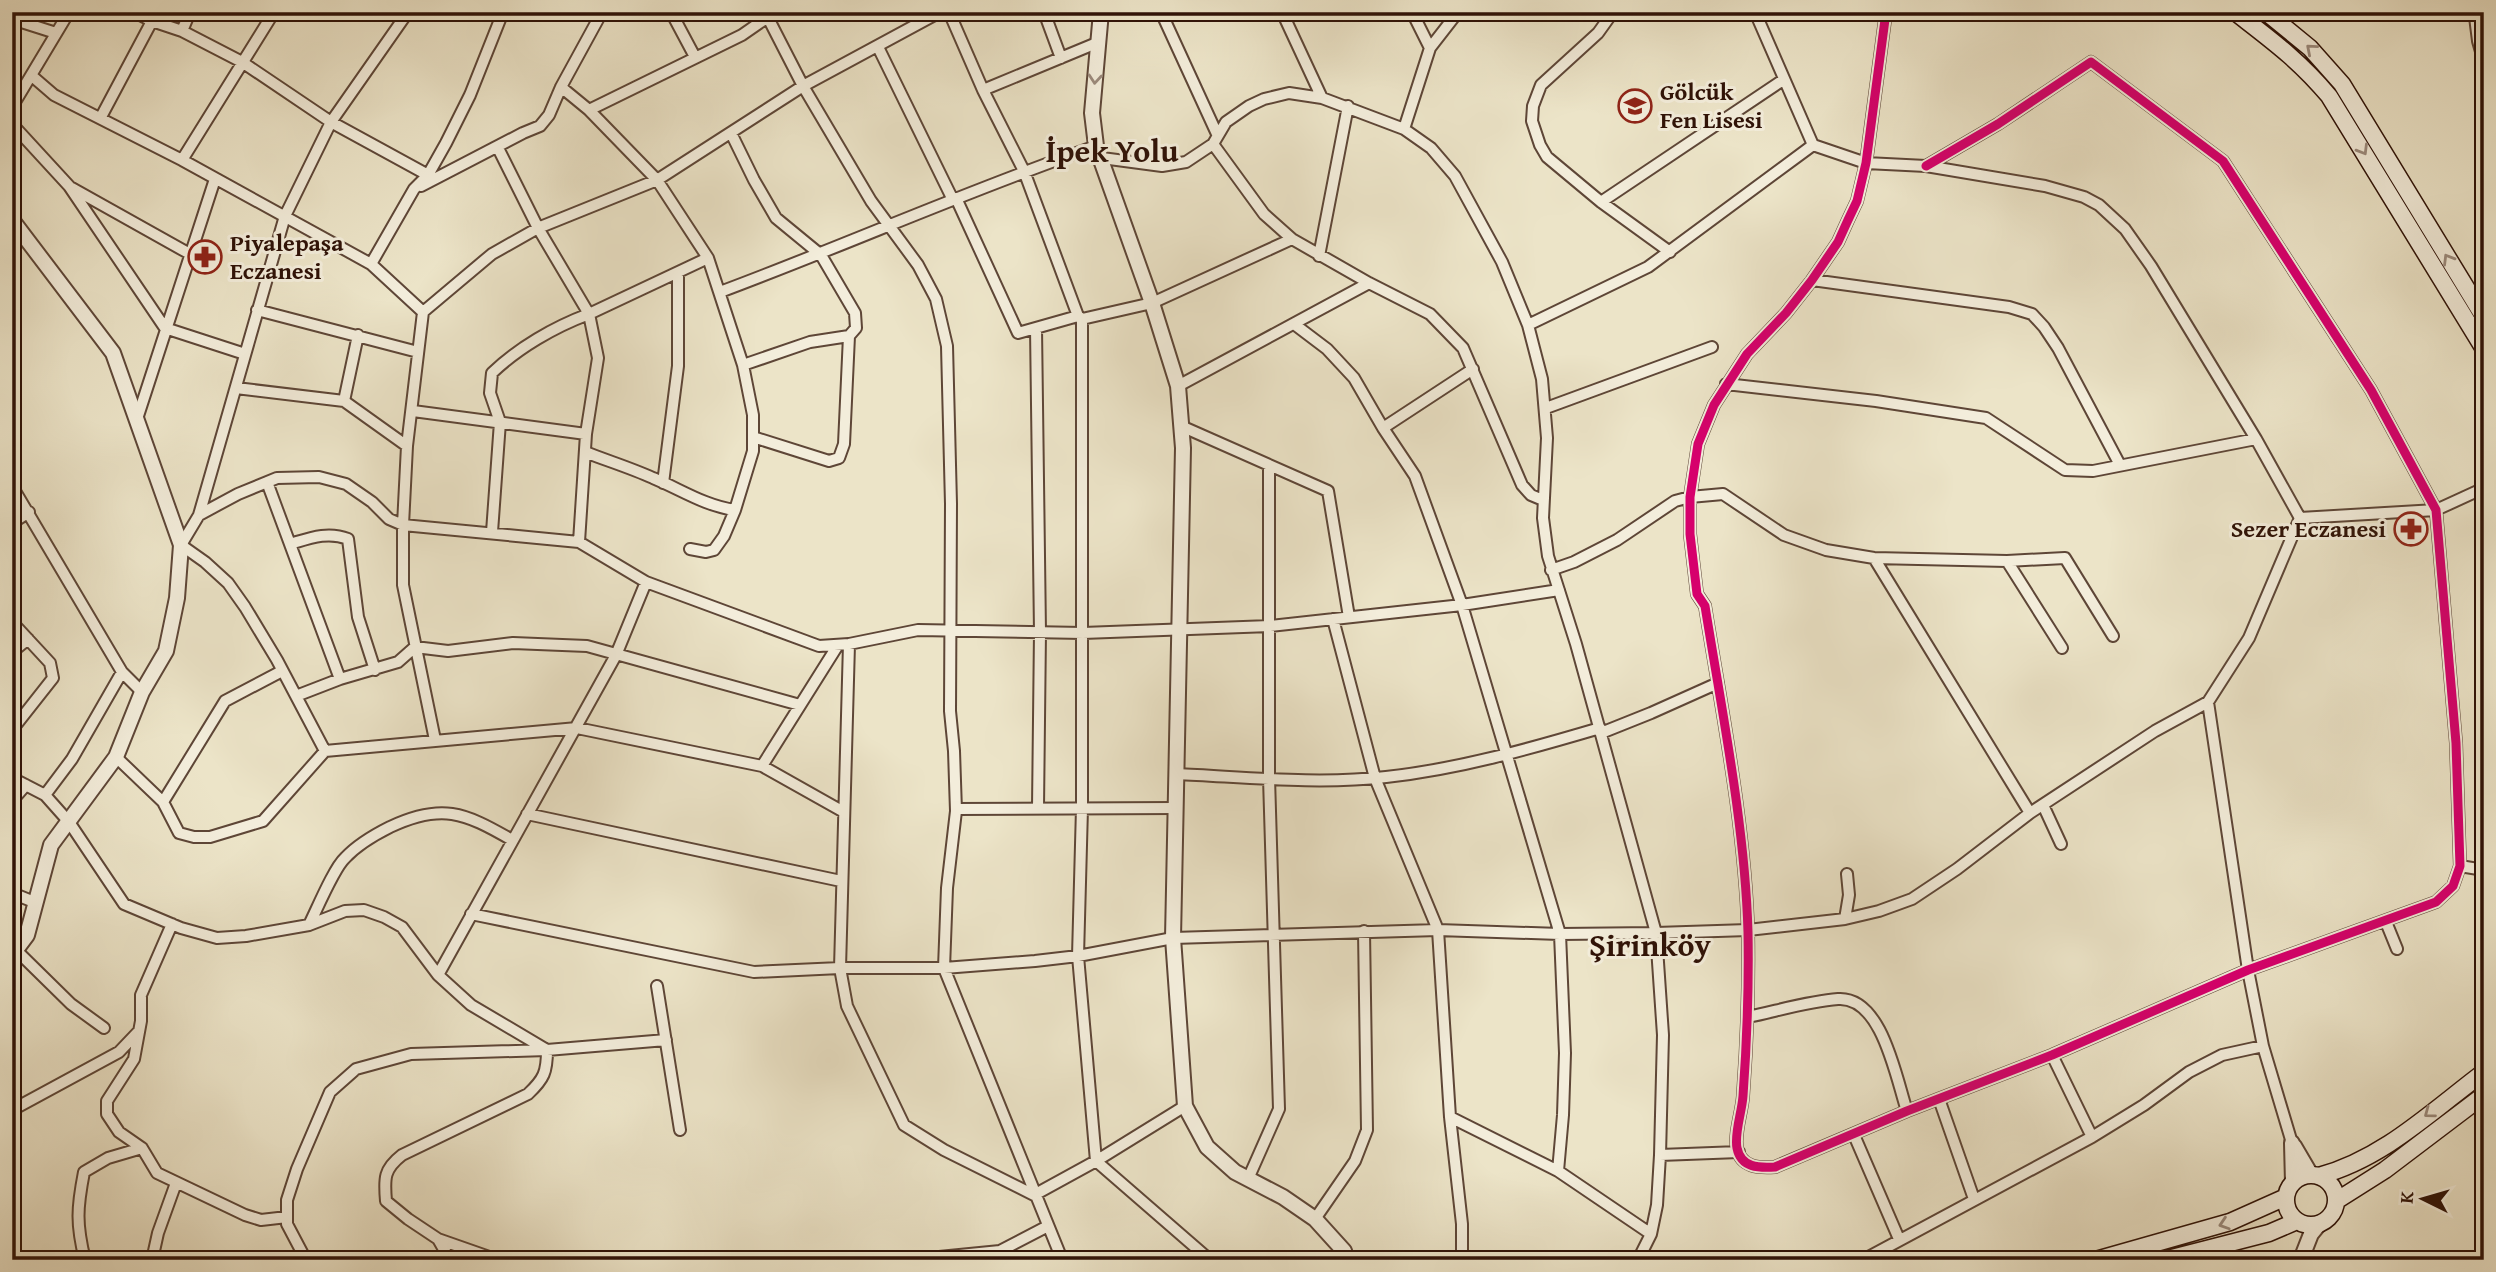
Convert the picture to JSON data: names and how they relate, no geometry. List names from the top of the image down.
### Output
{
  "districts": ["İpek Yolu", "Şirinköy"],
  "places": {
    "school or university": ["Gölcük Fen Lisesi"],
    "pharmacy": ["Piyalepaşa Eczanesi", "Sezer Eczanesi"]
  },
  "north": "left"
}
